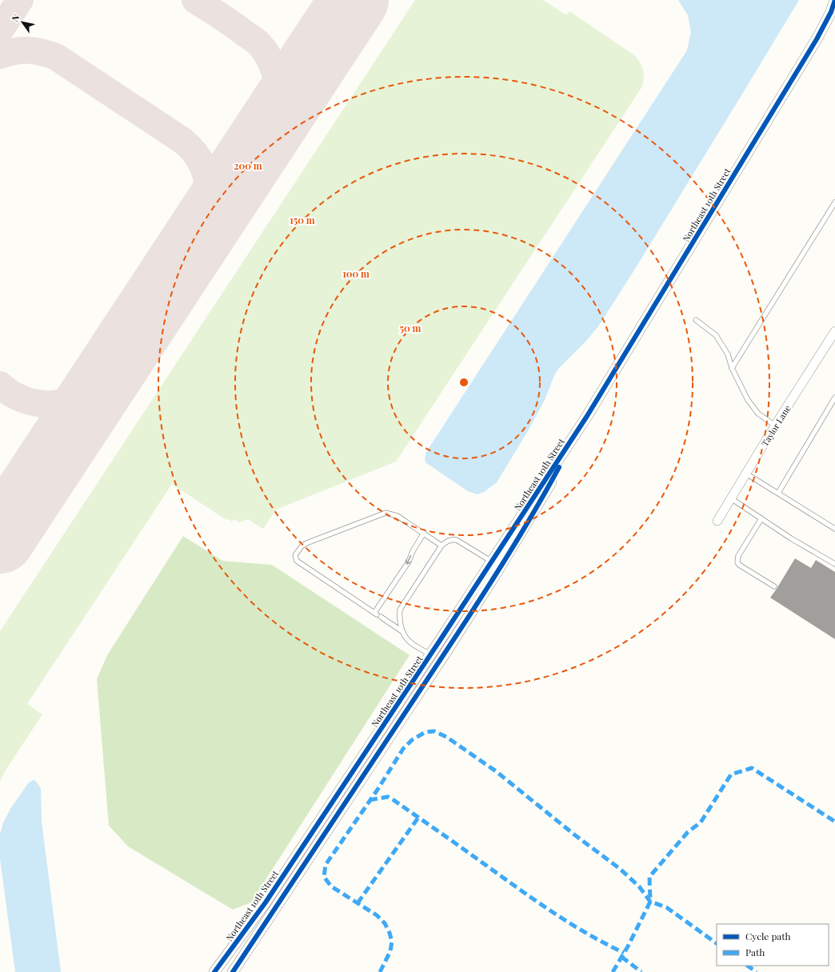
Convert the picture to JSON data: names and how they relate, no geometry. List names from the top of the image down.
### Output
{
  "streets": {
    "street": ["Northeast 10th Street", "Taylor Lane"]
  },
  "legend": ["Cycle path", "Path"],
  "north": "top left",
  "rings": [
    "200 m",
    "150 m",
    "100 m",
    "50 m"
  ]
}
